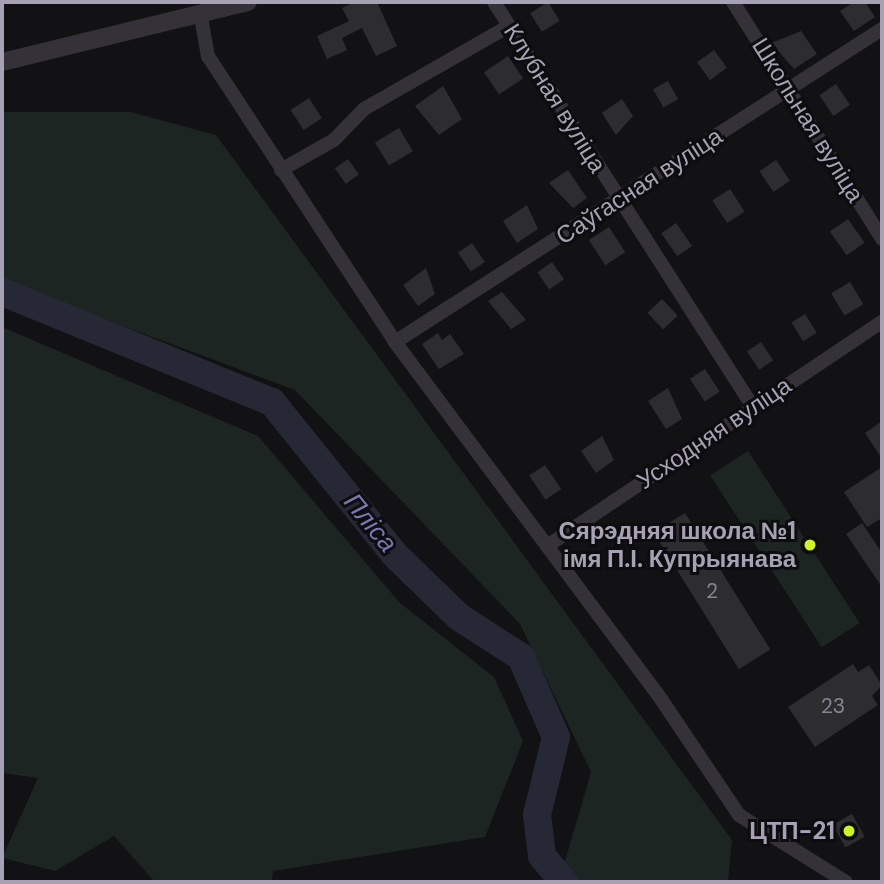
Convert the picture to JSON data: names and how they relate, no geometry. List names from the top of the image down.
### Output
{
  "streets": {
    "street": [
      "Клубная вуліца",
      "Школьная вуліца",
      "Саўгасная вуліца",
      "Усходняя вуліца"
    ]
  },
  "crossings": [
    ["Клубная вуліца", "Саўгасная вуліца"],
    ["Клубная вуліца", "Усходняя вуліца"],
    ["Школьная вуліца", "Саўгасная вуліца"]
  ],
  "water": ["Пліса"],
  "places": ["Сярэдняя школа №1 імя П.І. Купрыянава", "ЦТП-21"],
  "house_numbers": ["2", "23"]
}
